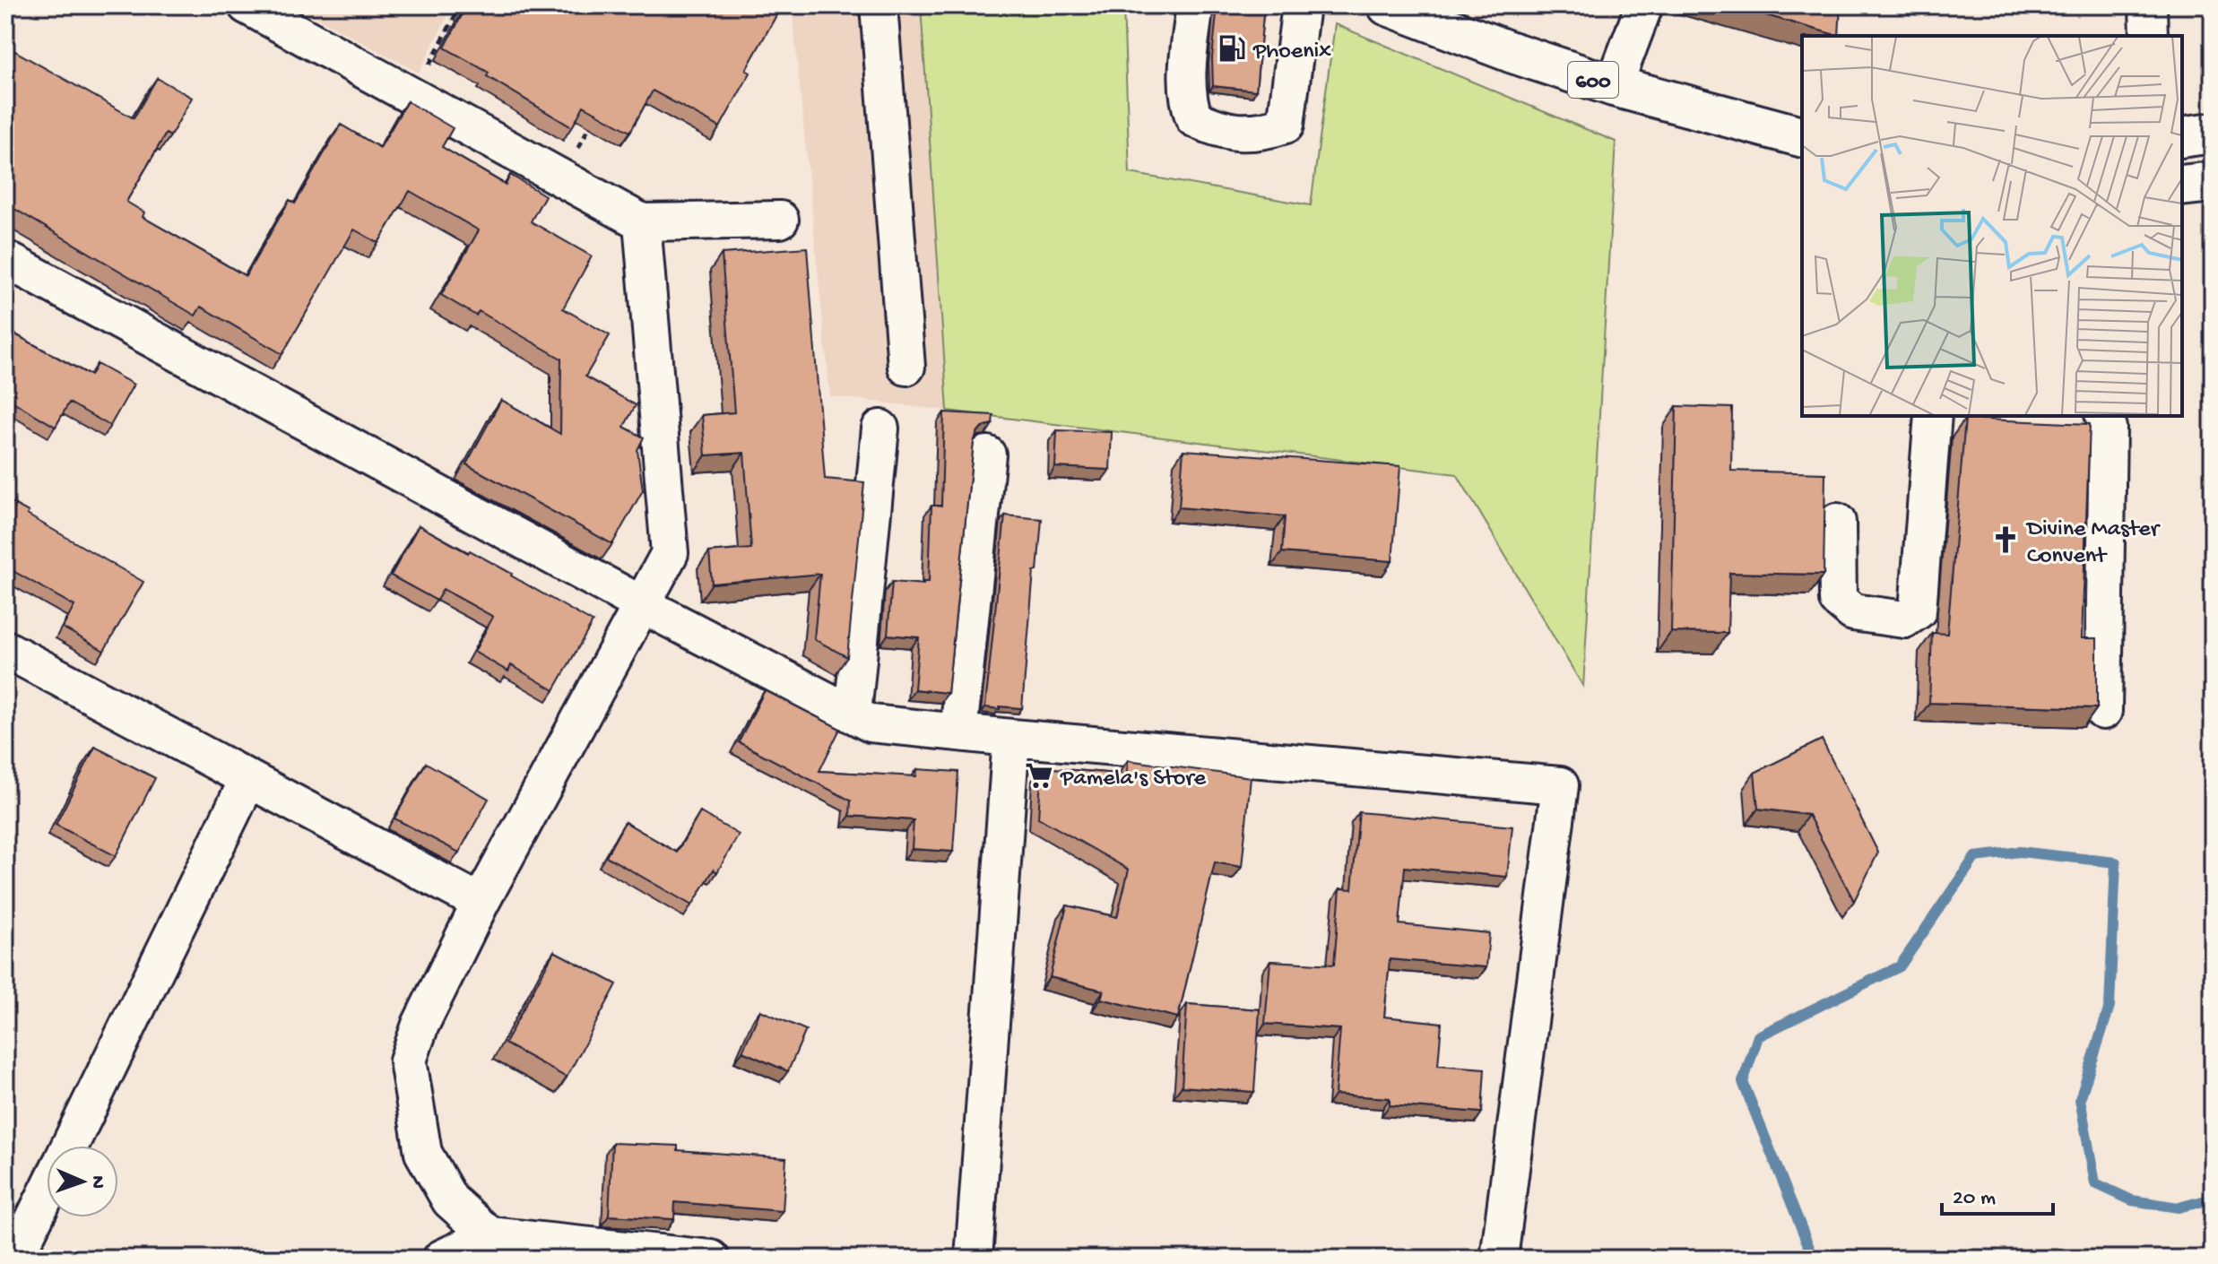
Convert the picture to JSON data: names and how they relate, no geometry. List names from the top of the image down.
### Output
{
  "streets": {
    "main road": ["600"]
  },
  "places": {
    "fuel station": ["Phoenix"],
    "church": ["Divine Master Convent"],
    "supermarket": ["Pamela's Store"]
  },
  "scale_bar": "20 m",
  "north": "right"
}
